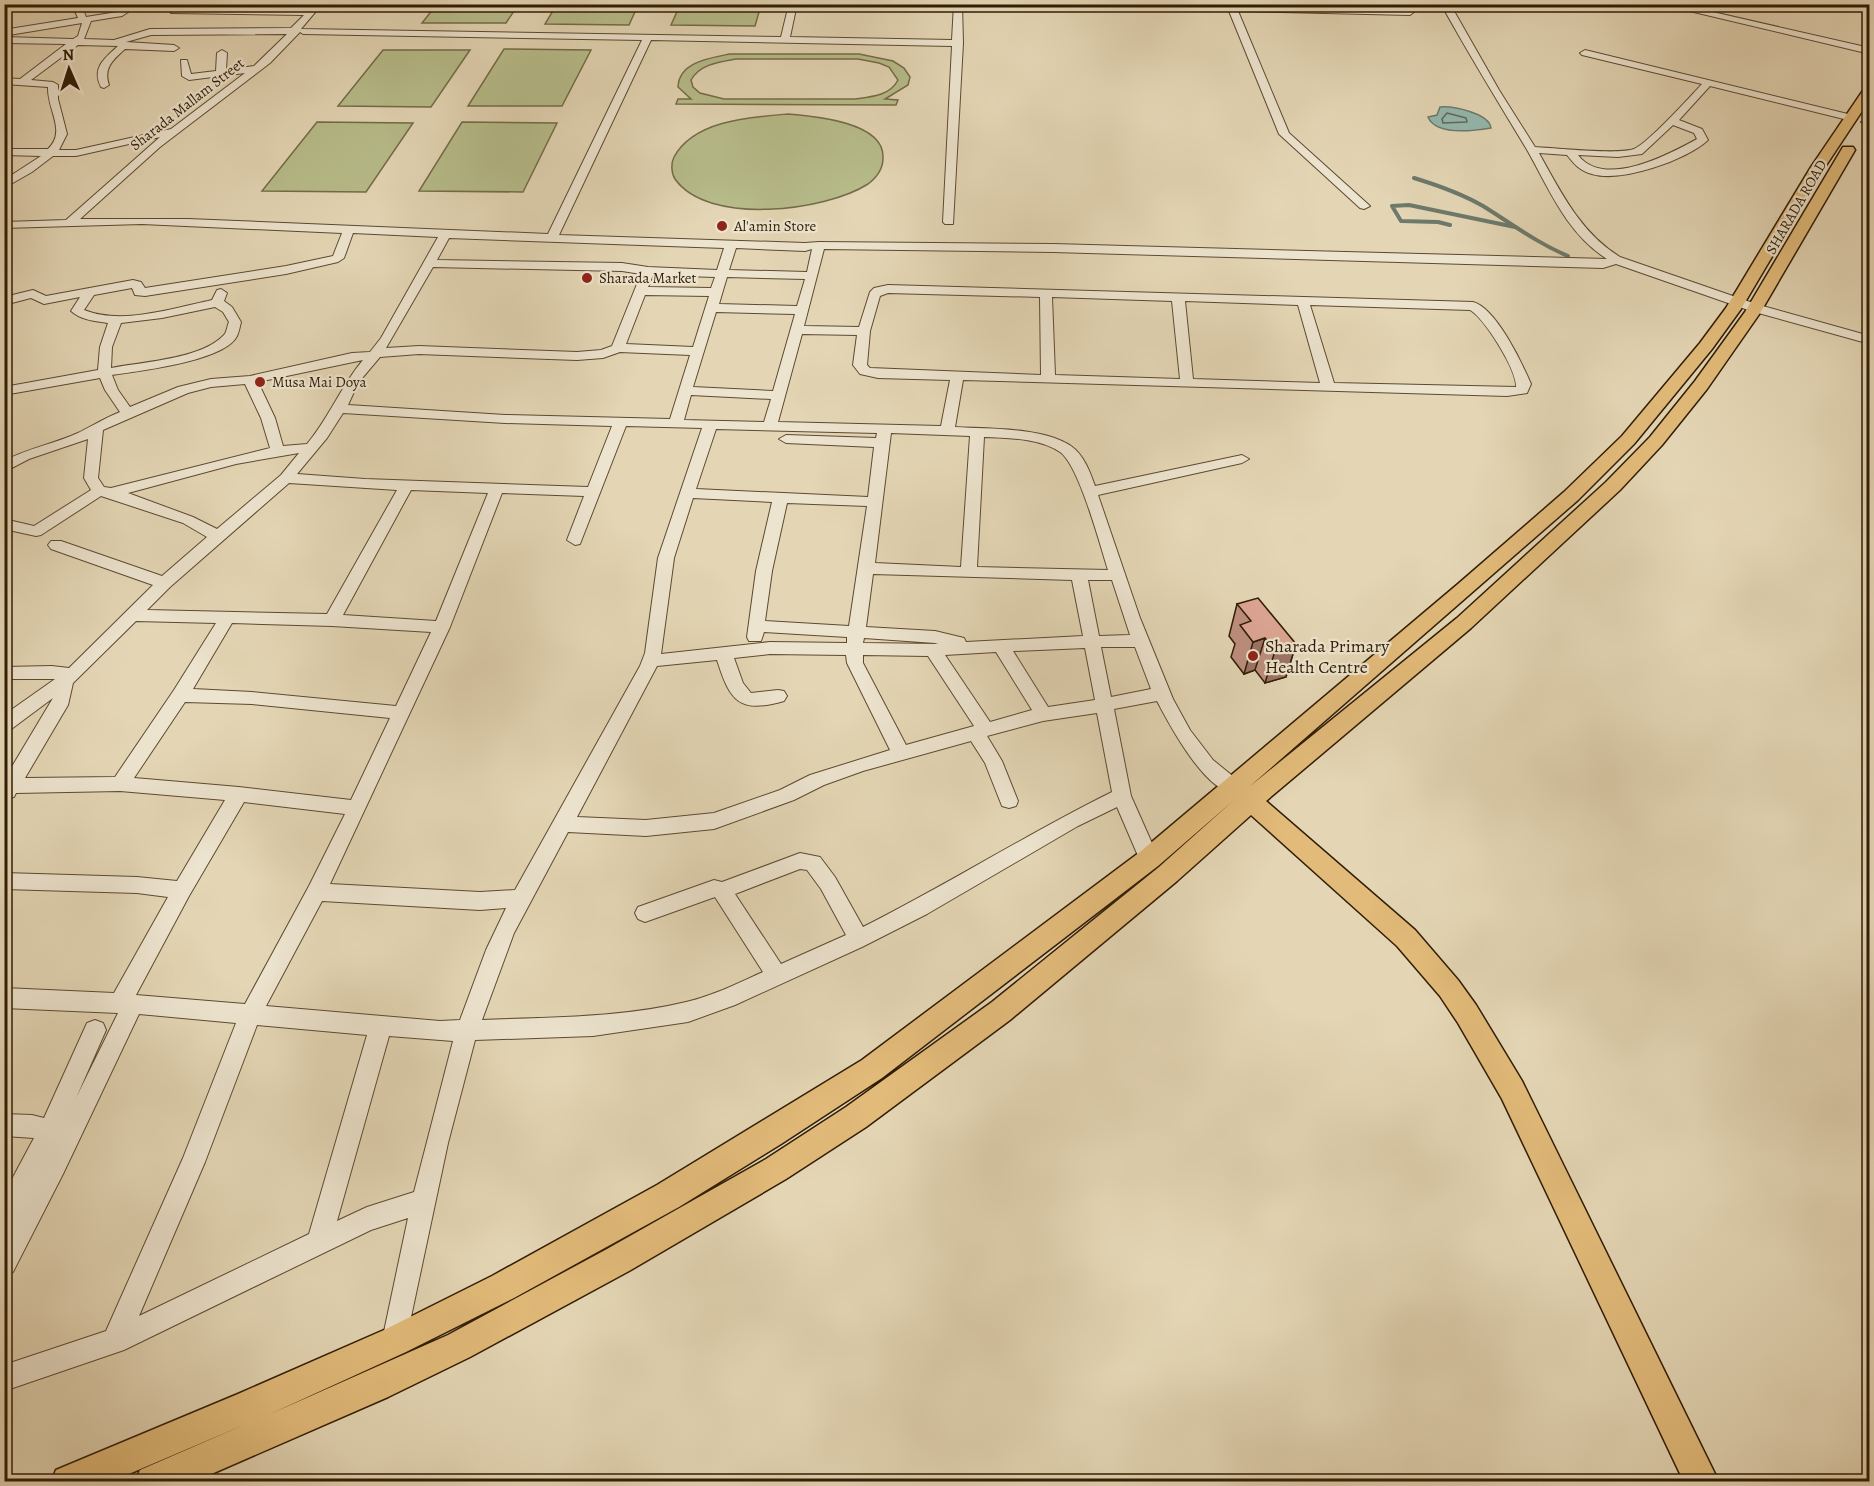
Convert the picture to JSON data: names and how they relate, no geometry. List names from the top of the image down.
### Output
{
  "streets": {
    "main road": ["SHARADA ROAD"],
    "street": ["Sharada Mallam Street"]
  },
  "places": [
    "Al'amin Store",
    "Sharada Market",
    "Musa Mai Doya",
    "Sharada Primary Health Centre"
  ],
  "north": "top"
}
